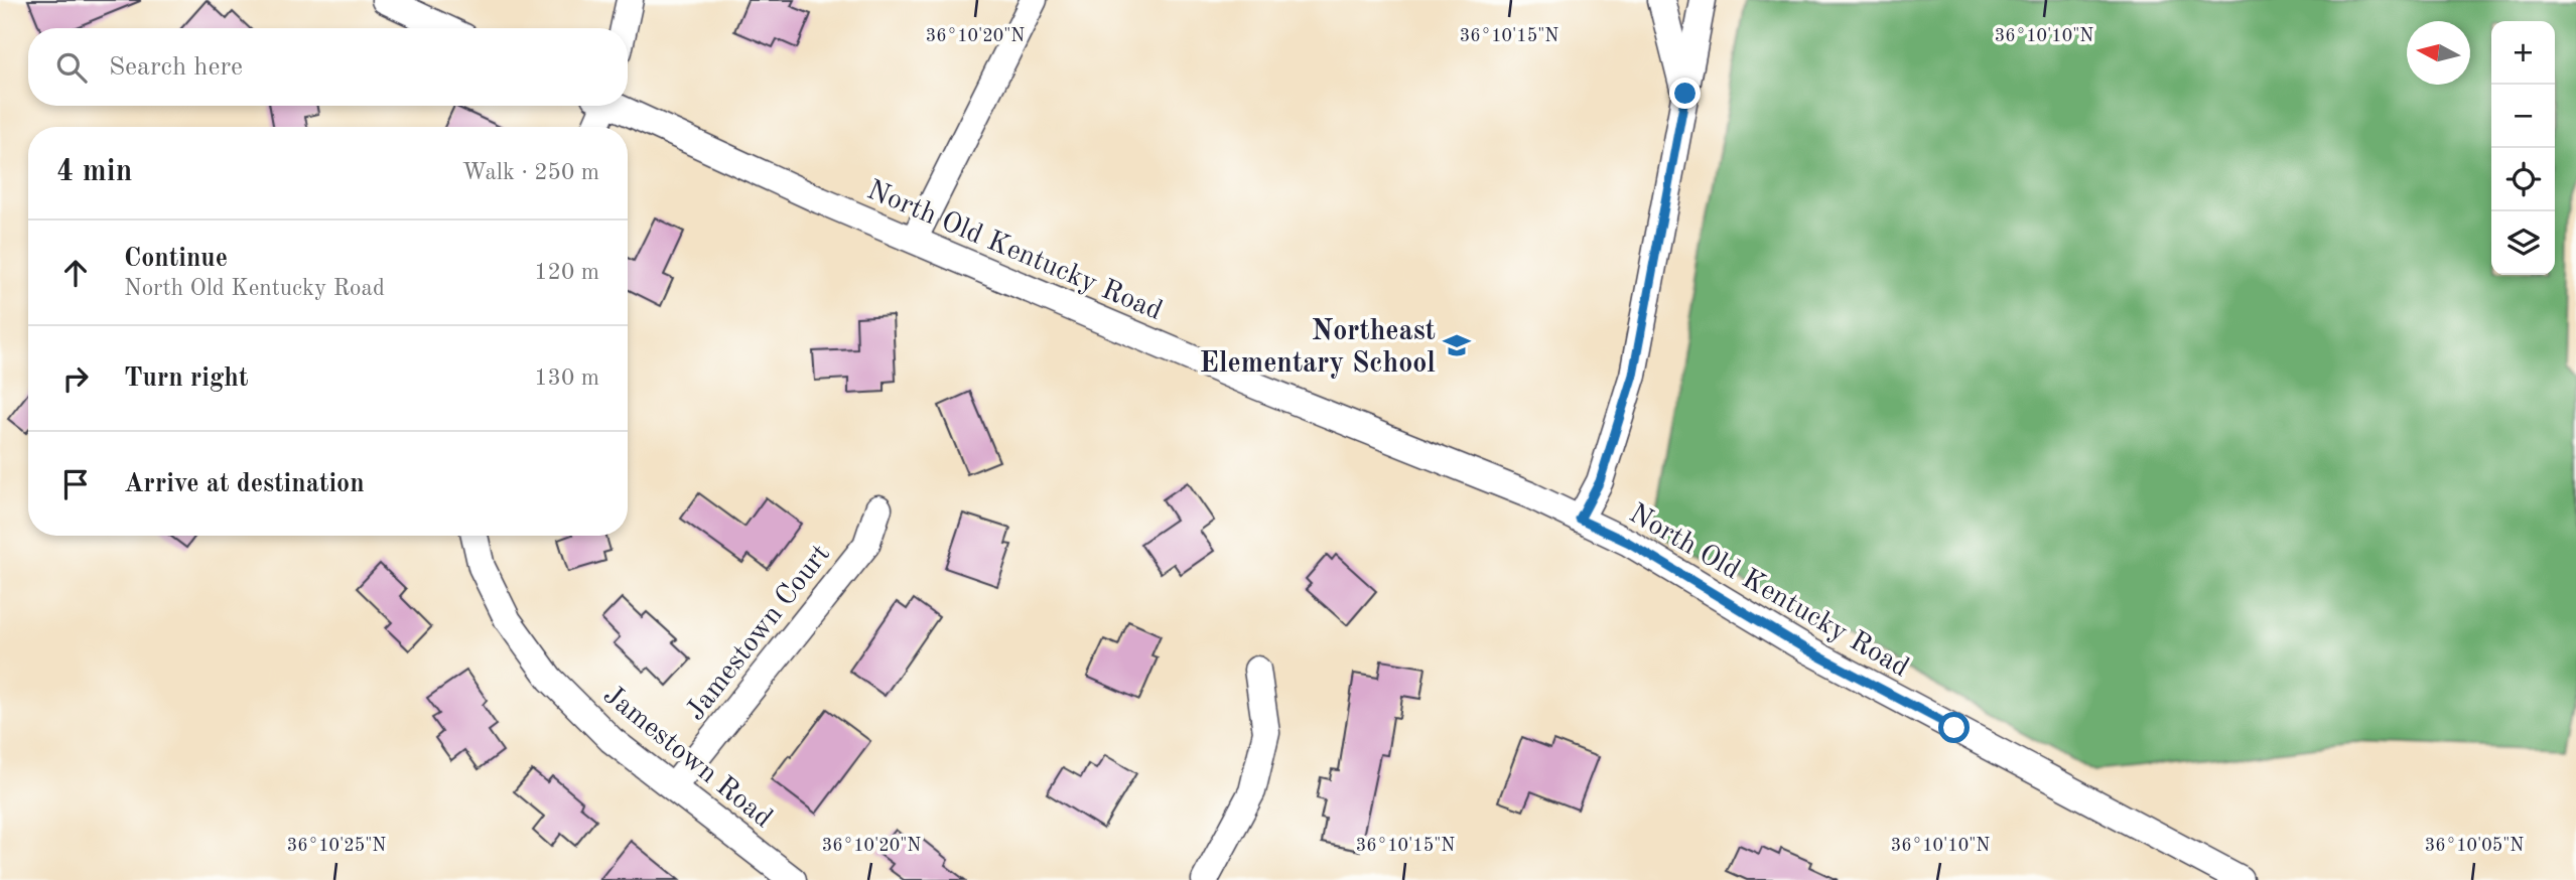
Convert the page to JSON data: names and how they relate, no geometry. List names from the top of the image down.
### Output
{
  "streets": {
    "street": ["North Old Kentucky Road", "Jamestown Court", "Jamestown Road"]
  },
  "crossings": [
    ["Jamestown Court", "Jamestown Road"]
  ],
  "places": {
    "school or university": ["Northeast Elementary School"]
  },
  "north": "left",
  "page": {
    "map_buttons": ["+", "−"],
    "search": "Search here",
    "heading": ["4 min", "Walk · 250 m"],
    "list": [
      ["Continue", "North Old Kentucky Road", "120 m"],
      ["Turn right", "130 m"],
      "Arrive at destination"
    ]
  },
  "coordinates": [
    "36°10'20\"N",
    "36°10'15\"N",
    "36°10'10\"N",
    "36°10'25\"N",
    "36°10'05\"N"
  ]
}
